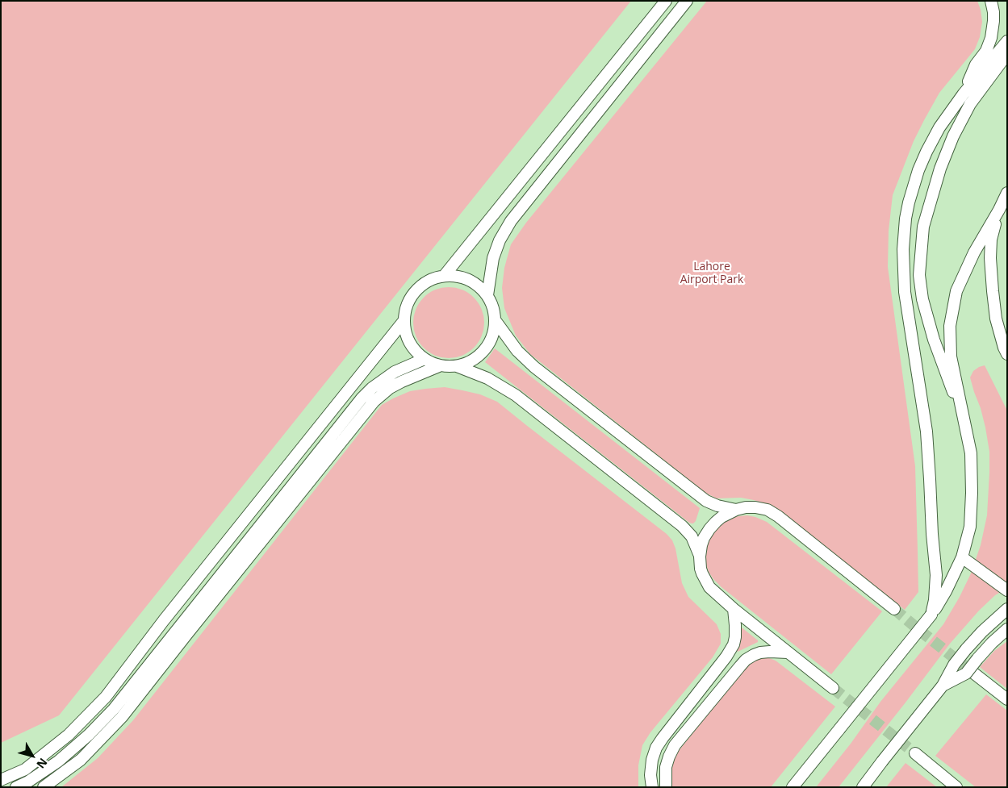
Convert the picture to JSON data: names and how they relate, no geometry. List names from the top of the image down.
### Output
{
  "parks": ["Lahore Airport Park"],
  "north": "bottom right"
}
